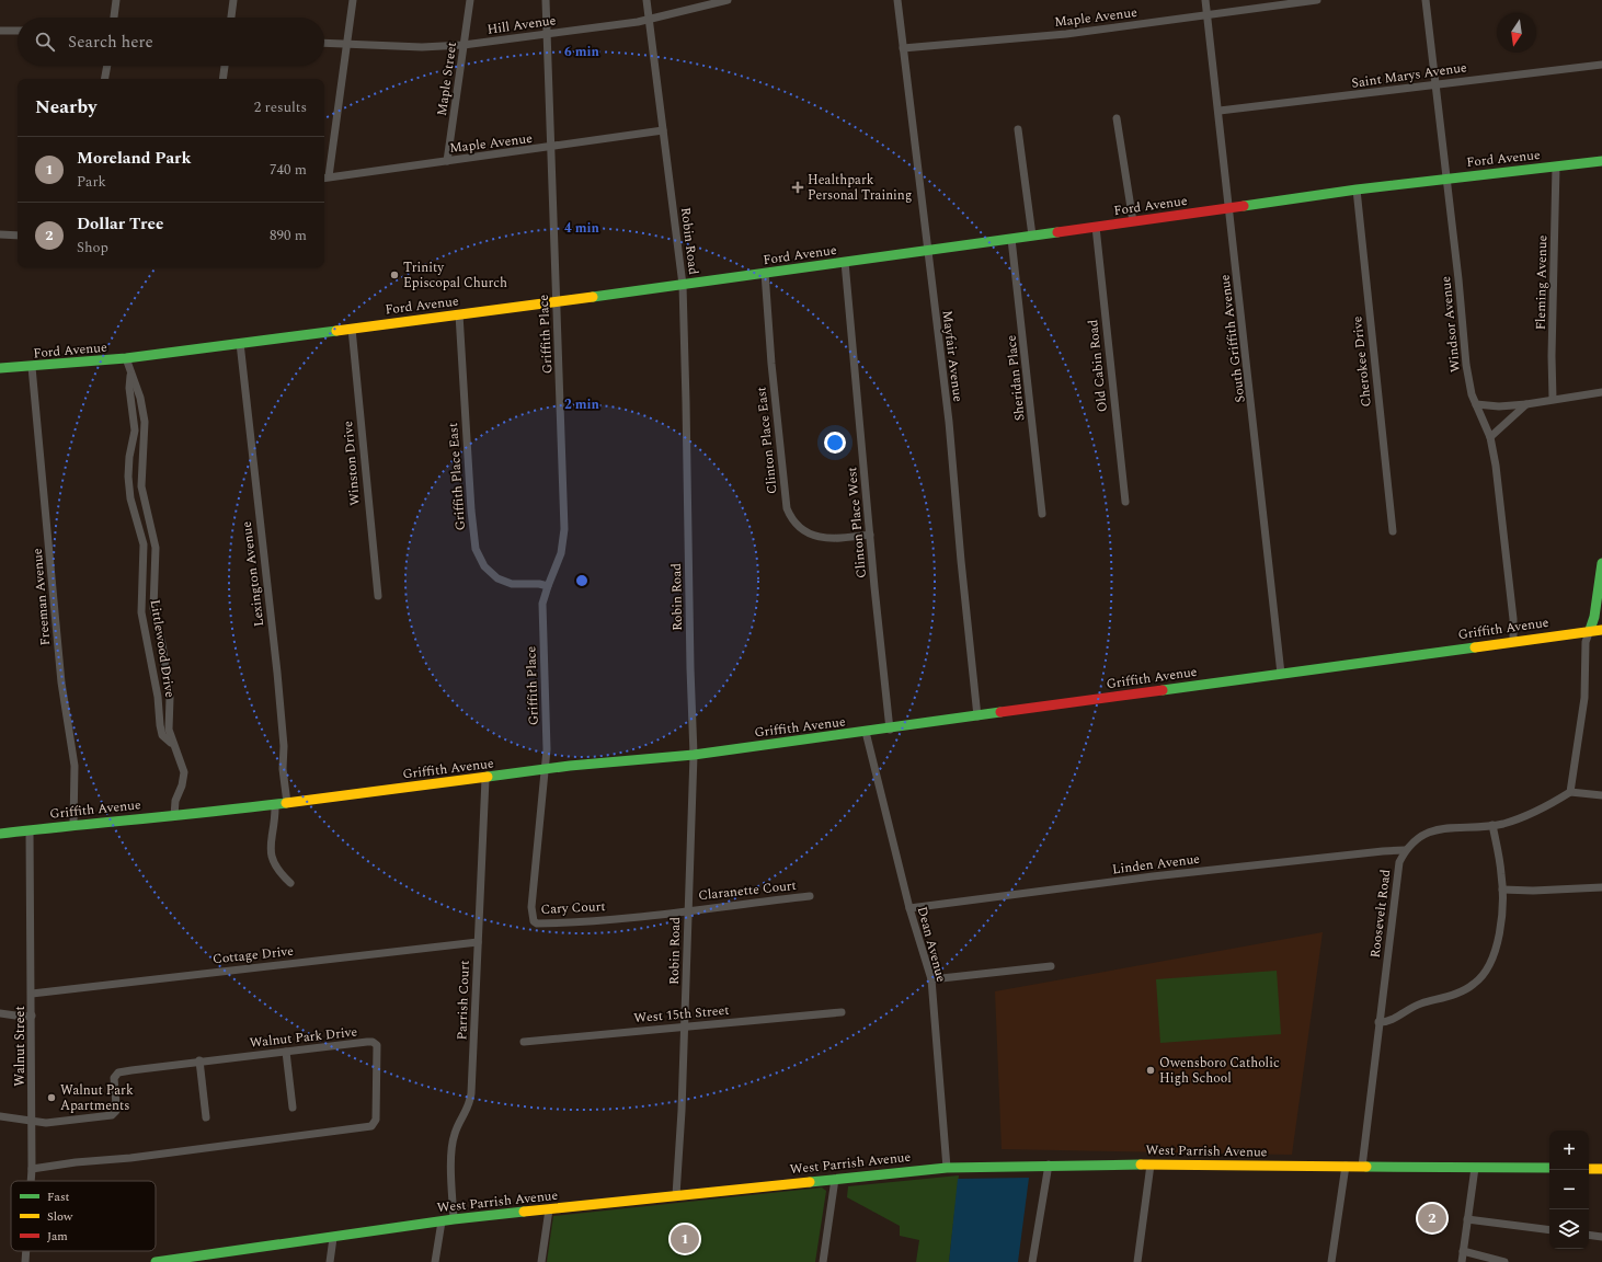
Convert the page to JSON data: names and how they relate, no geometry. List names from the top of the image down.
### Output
{
  "streets": {
    "street": [
      "Maple Avenue",
      "Hill Avenue",
      "Saint Marys Avenue",
      "Maple Street",
      "Ford Avenue",
      "Robin Road",
      "Fleming Avenue",
      "Windsor Avenue",
      "Griffith Place",
      "South Griffith Avenue",
      "Mayfair Avenue",
      "Cherokee Drive",
      "Old Cabin Road",
      "Sheridan Place",
      "Clinton Place East",
      "Winston Drive",
      "Griffith Place East",
      "Clinton Place West",
      "Lexington Avenue",
      "Freeman Avenue",
      "Griffith Avenue",
      "Littlewood Drive",
      "Linden Avenue",
      "Claranette Court",
      "Cary Court",
      "Roosevelt Road",
      "Dean Avenue",
      "Cottage Drive",
      "Parrish Court",
      "West 15th Street",
      "Walnut Park Drive",
      "Walnut Street",
      "West Parrish Avenue"
    ]
  },
  "crossings": [
    ["Maple Avenue", "Maple Street"],
    ["Maple Avenue", "Robin Road"],
    ["Maple Avenue", "Griffith Place"],
    ["Maple Avenue", "South Griffith Avenue"],
    ["Maple Avenue", "Mayfair Avenue"],
    ["Hill Avenue", "Maple Street"],
    ["Hill Avenue", "Robin Road"],
    ["Hill Avenue", "Griffith Place"],
    ["Saint Marys Avenue", "Windsor Avenue"],
    ["Saint Marys Avenue", "South Griffith Avenue"],
    ["Ford Avenue", "Robin Road"],
    ["Ford Avenue", "Fleming Avenue"],
    ["Ford Avenue", "Windsor Avenue"],
    ["Ford Avenue", "Griffith Place"],
    ["Ford Avenue", "South Griffith Avenue"],
    ["Ford Avenue", "Mayfair Avenue"],
    ["Ford Avenue", "Cherokee Drive"],
    ["Ford Avenue", "Old Cabin Road"],
    ["Ford Avenue", "Sheridan Place"],
    ["Ford Avenue", "Clinton Place East"],
    ["Ford Avenue", "Winston Drive"],
    ["Ford Avenue", "Griffith Place East"],
    ["Ford Avenue", "Clinton Place West"],
    ["Ford Avenue", "Lexington Avenue"],
    ["Ford Avenue", "Freeman Avenue"],
    ["Ford Avenue", "Littlewood Drive"],
    ["Robin Road", "Griffith Avenue"],
    ["Robin Road", "Claranette Court"],
    ["Robin Road", "Cary Court"],
    ["Robin Road", "West 15th Street"],
    ["Robin Road", "West Parrish Avenue"],
    ["Windsor Avenue", "Griffith Avenue"],
    ["Griffith Place", "Griffith Place East"],
    ["Griffith Place", "Griffith Avenue"],
    ["Griffith Place", "Cary Court"],
    ["South Griffith Avenue", "Griffith Avenue"],
    ["Mayfair Avenue", "Griffith Avenue"],
    ["Clinton Place East", "Clinton Place West"],
    ["Clinton Place West", "Griffith Avenue"],
    ["Lexington Avenue", "Griffith Avenue"],
    ["Freeman Avenue", "Griffith Avenue"],
    ["Griffith Avenue", "Littlewood Drive"],
    ["Griffith Avenue", "Cary Court"],
    ["Griffith Avenue", "Dean Avenue"],
    ["Griffith Avenue", "Parrish Court"],
    ["Griffith Avenue", "Walnut Street"],
    ["Linden Avenue", "Roosevelt Road"],
    ["Linden Avenue", "Dean Avenue"],
    ["Claranette Court", "Cary Court"],
    ["Roosevelt Road", "West Parrish Avenue"],
    ["Dean Avenue", "West Parrish Avenue"],
    ["Cottage Drive", "Parrish Court"],
    ["Cottage Drive", "Walnut Street"],
    ["Parrish Court", "West Parrish Avenue"],
    ["Walnut Park Drive", "Walnut Street"]
  ],
  "places": {
    "health": ["Healthpark Personal Training"],
    "other": ["Trinity Episcopal Church", "Owensboro Catholic High School", "Walnut Park Apartments"]
  },
  "legend": ["Fast", "Slow", "Jam"],
  "north": "bottom",
  "page": {
    "search": "Search here",
    "heading": ["Nearby", "2 results"],
    "list": [
      {
        "mark": "1",
        "name": "Moreland Park",
        "note": "Park",
        "value": "740 m"
      },
      {
        "mark": "2",
        "name": "Dollar Tree",
        "note": "Shop",
        "value": "890 m"
      }
    ],
    "map_buttons": ["+", "−"],
    "pins": ["2", "1"]
  },
  "rings": ["6 min", "4 min", "2 min"]
}
